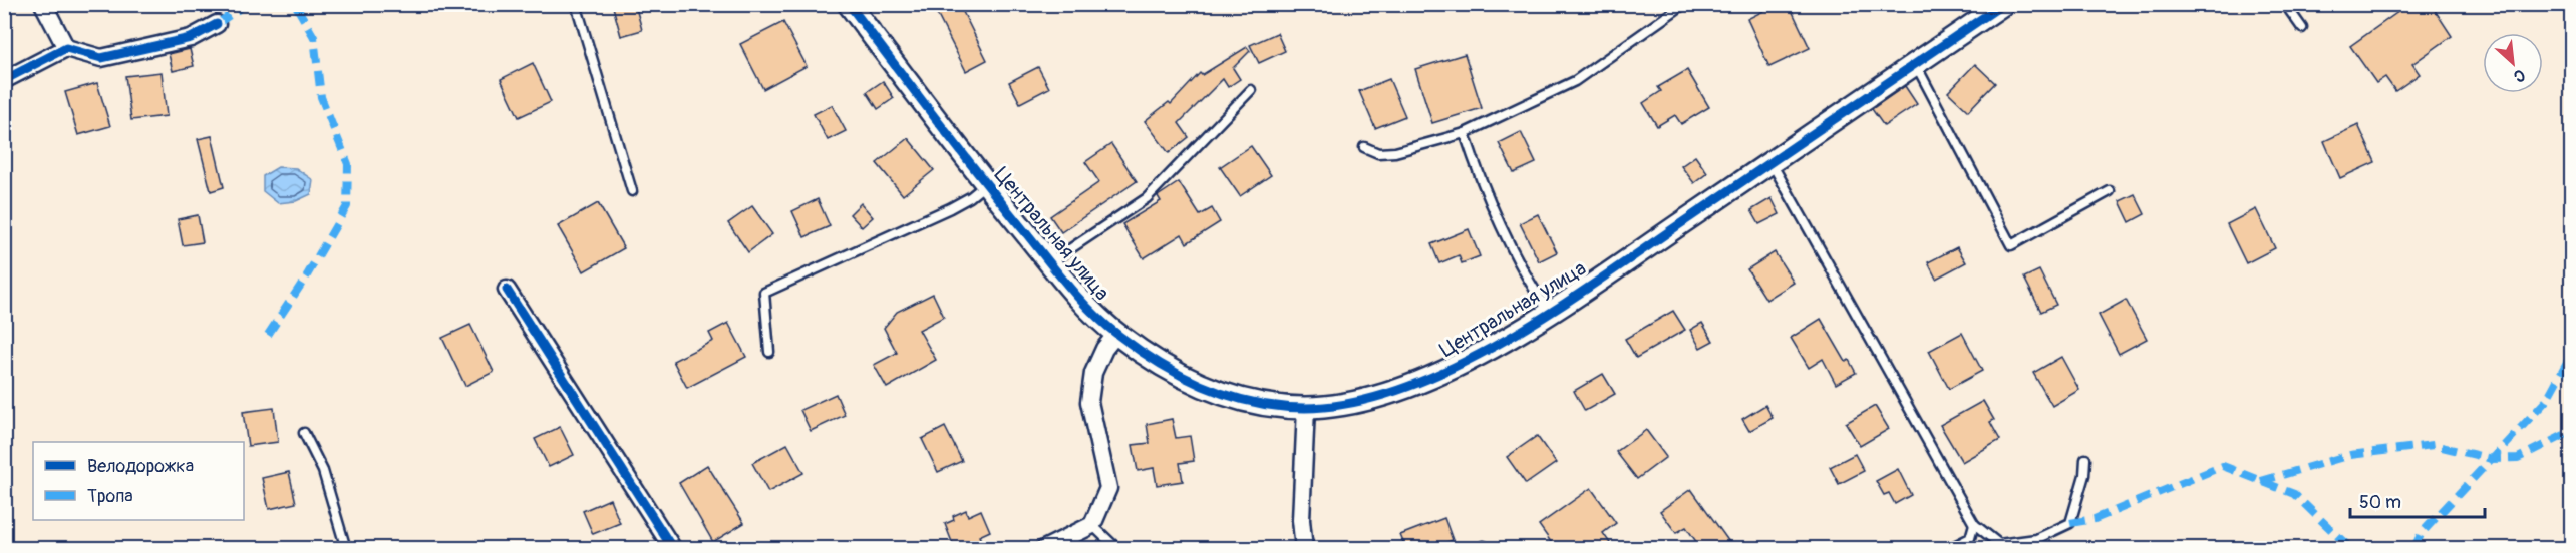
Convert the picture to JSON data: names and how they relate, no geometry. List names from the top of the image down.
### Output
{
  "streets": {
    "street": ["Центральная улица"]
  },
  "legend": ["Велодорожка", "Тропа"],
  "scale_bar": "50 m",
  "north": "bottom right"
}
